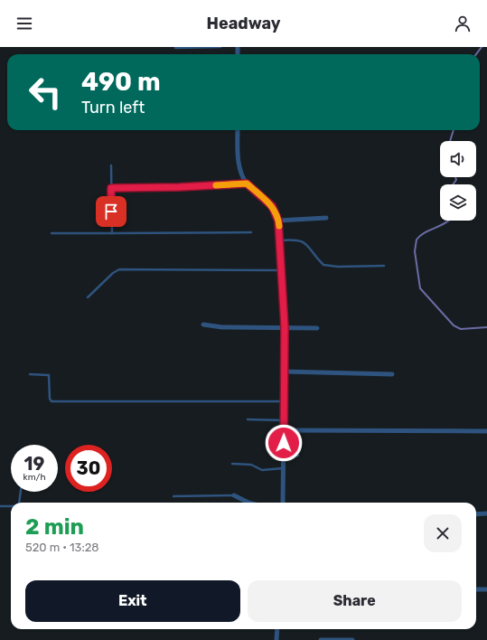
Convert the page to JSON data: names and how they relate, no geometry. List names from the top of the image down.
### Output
{
  "page": {
    "header": "Headway",
    "turn": ["490 m", "Turn left"],
    "speed": "19 km/h",
    "limit": "30",
    "heading": ["2 min", "520 m · 13:28"],
    "buttons": ["Exit", "Share"]
  }
}
